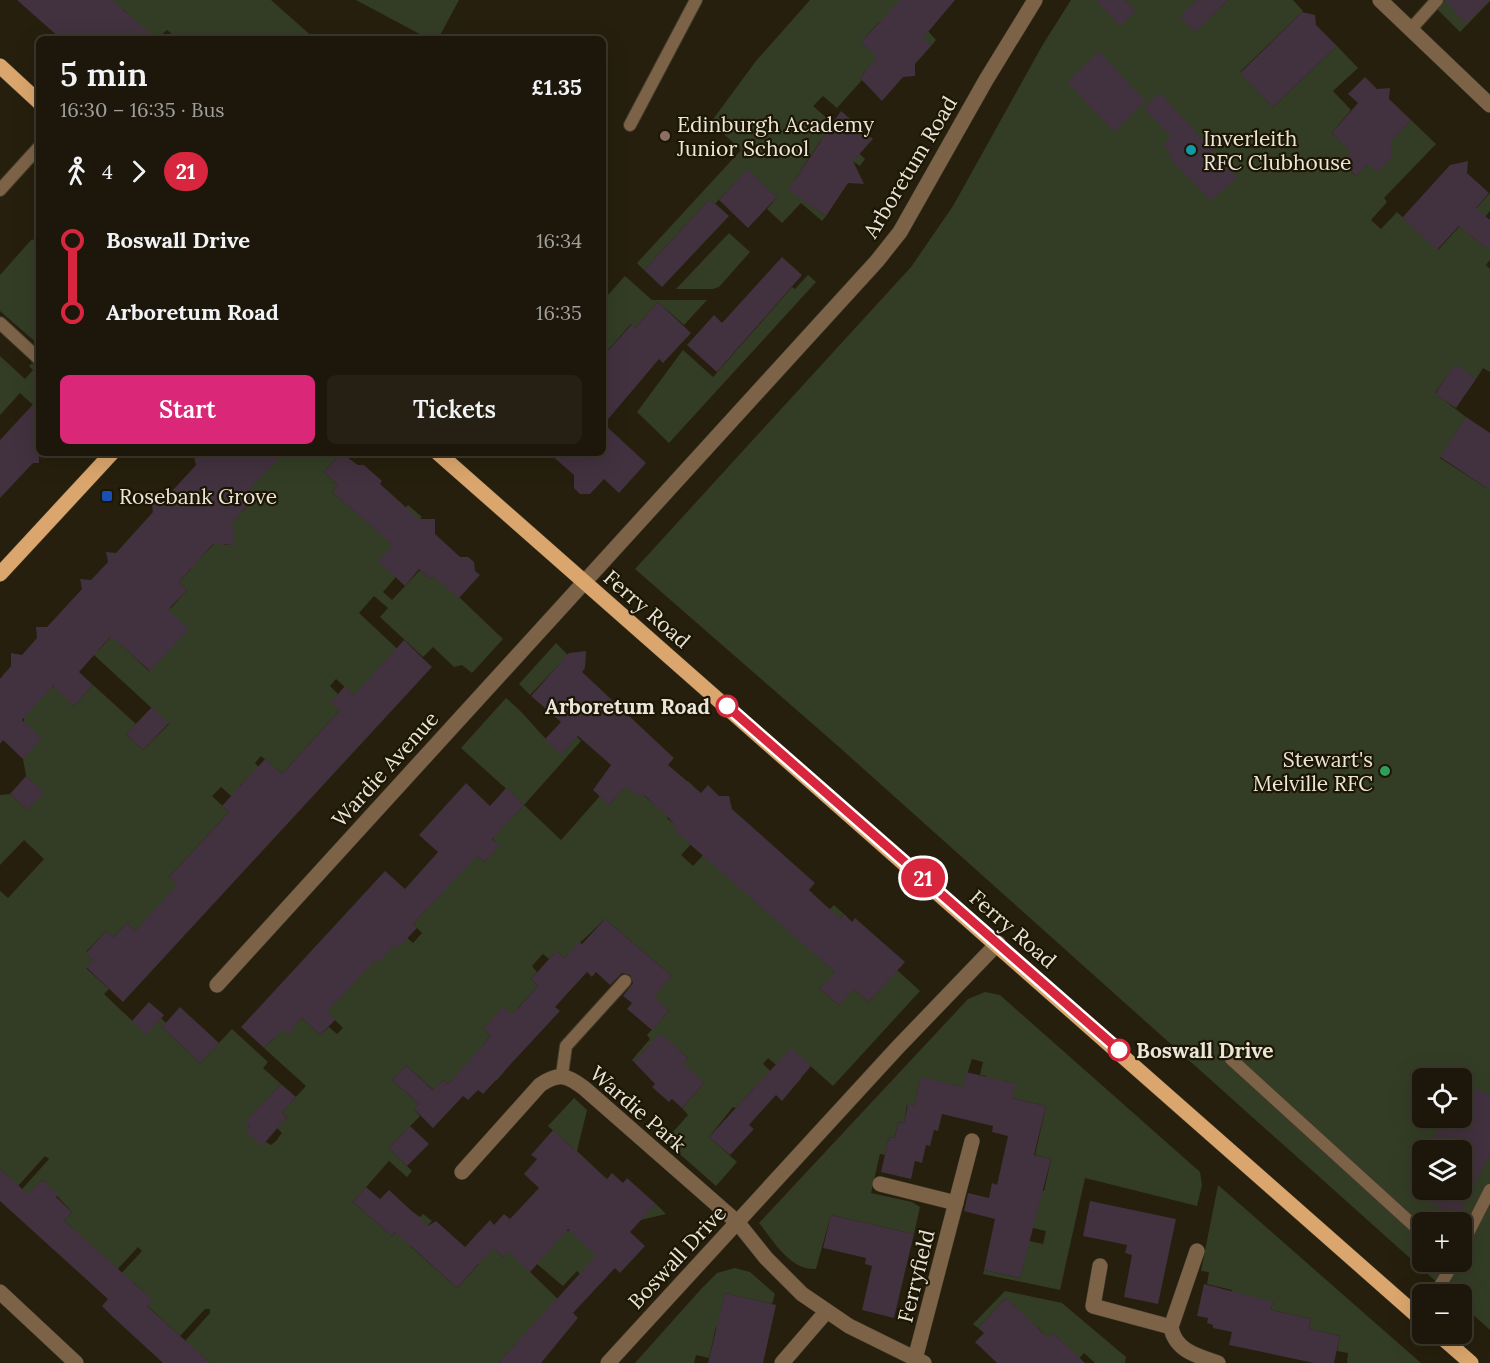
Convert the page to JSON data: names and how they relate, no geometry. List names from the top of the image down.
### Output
{
  "streets": {
    "main road": ["Ferry Road"],
    "street": [
      "Arboretum Road",
      "Wardie Avenue",
      "Wardie Park",
      "Boswall Drive",
      "Ferryfield"
    ]
  },
  "crossings": [
    ["Arboretum Road", "Ferry Road"],
    ["Arboretum Road", "Wardie Avenue"],
    ["Ferry Road", "Wardie Avenue"],
    ["Ferry Road", "Boswall Drive"],
    ["Wardie Park", "Boswall Drive"],
    ["Wardie Park", "Ferryfield"],
    ["Boswall Drive", "Ferryfield"]
  ],
  "places": {
    "other": [
      "Edinburgh Academy Junior School",
      "Inverleith RFC Clubhouse",
      "Arboretum Road",
      "Stewart's Melville RFC",
      "Boswall Drive"
    ],
    "transit": ["Rosebank Grove"]
  },
  "lines": ["bus line 21"],
  "page": {
    "on_map": "21",
    "heading": ["5 min", "16:30 – 16:35 · Bus", "£1.35"],
    "legs": ["4", "21"],
    "list": [
      {
        "name": "Boswall Drive",
        "value": "16:34"
      },
      {
        "name": "Arboretum Road",
        "value": "16:35"
      }
    ],
    "buttons": ["Start", "Tickets"],
    "map_buttons": ["+", "−"]
  }
}
